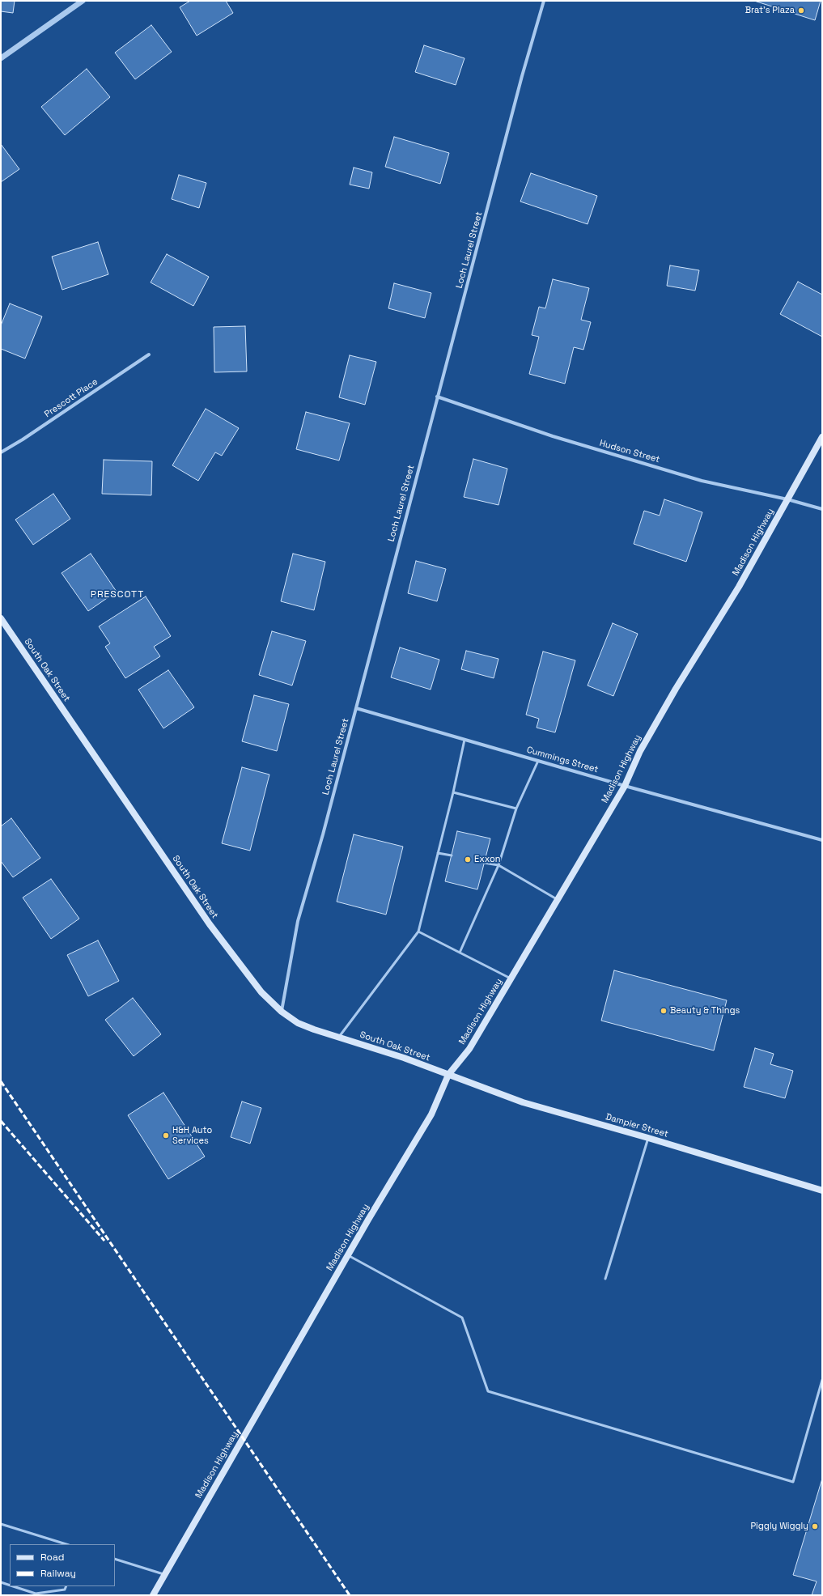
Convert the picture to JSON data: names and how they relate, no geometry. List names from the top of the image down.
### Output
{
  "streets": {
    "main road": ["Madison Highway", "South Oak Street", "Dampier Street"],
    "street": [
      "Loch Laurel Street",
      "Prescott Place",
      "Hudson Street",
      "Cummings Street"
    ]
  },
  "crossings": [
    ["Loch Laurel Street", "Hudson Street"],
    ["Loch Laurel Street", "South Oak Street"],
    ["Loch Laurel Street", "Cummings Street"],
    ["Hudson Street", "Madison Highway"],
    ["Madison Highway", "South Oak Street"],
    ["Madison Highway", "Cummings Street"],
    ["Madison Highway", "Dampier Street"],
    ["South Oak Street", "Dampier Street"]
  ],
  "districts": ["PRESCOTT"],
  "places": [
    "Brat's Plaza",
    "Exxon",
    "Beauty & Things",
    "H&H Auto Services",
    "Piggly Wiggly"
  ],
  "legend": ["Road", "Railway"]
}
